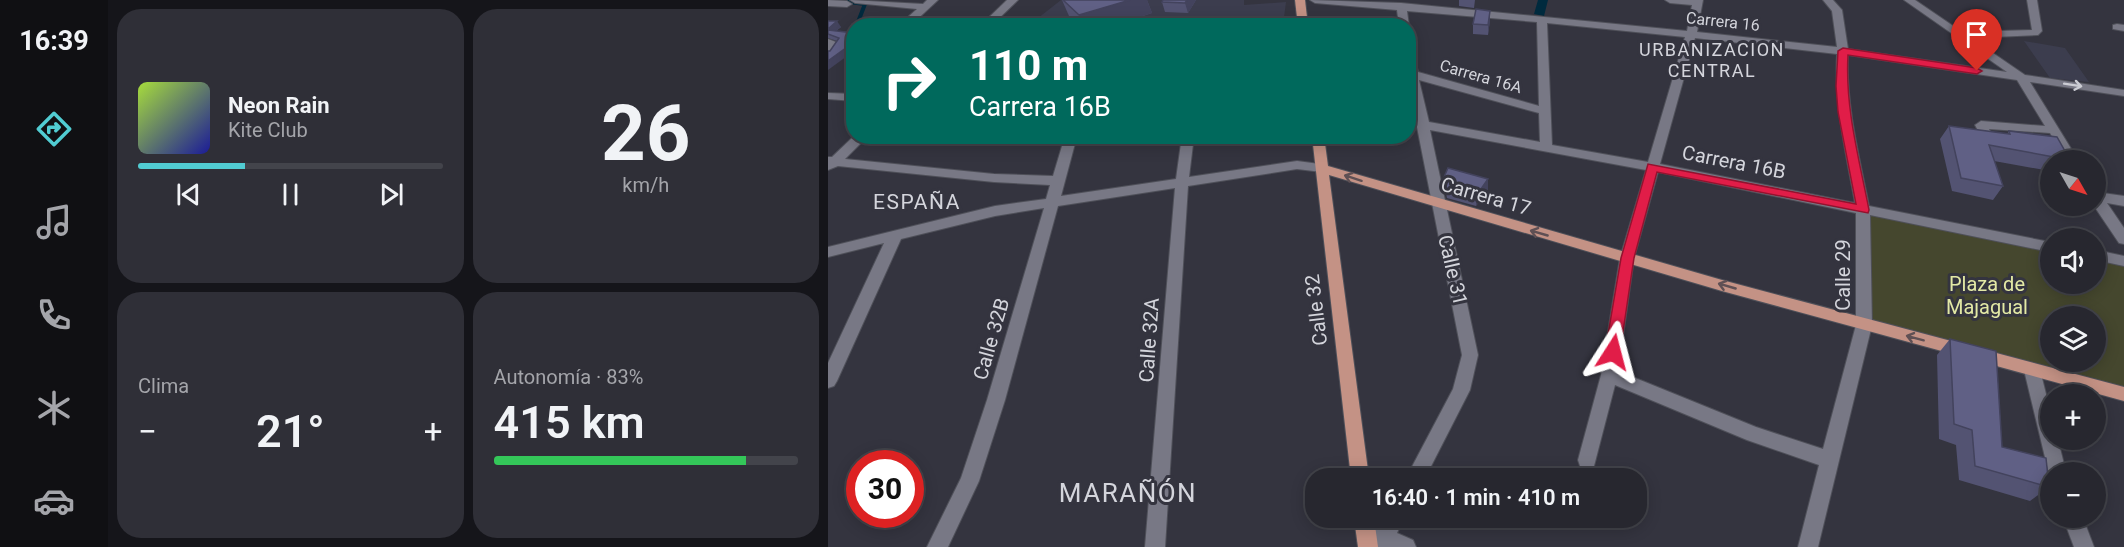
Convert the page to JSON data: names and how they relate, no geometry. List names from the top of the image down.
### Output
{
  "streets": {
    "main road": ["Carrera 17", "Calle 32"],
    "street": [
      "Carrera 16",
      "Carrera 16A",
      "Carrera 16B",
      "Calle 31",
      "Calle 29",
      "Calle 32B",
      "Calle 32A"
    ]
  },
  "crossings": [
    ["Carrera 16", "Calle 29"],
    ["Carrera 16B", "Calle 31"],
    ["Carrera 16B", "Calle 29"],
    ["Carrera 17", "Calle 31"],
    ["Carrera 17", "Calle 29"],
    ["Carrera 17", "Calle 32"],
    ["Carrera 17", "Calle 32B"],
    ["Carrera 17", "Calle 32A"]
  ],
  "one_way": ["Carrera 17"],
  "districts": ["URBANIZACION CENTRAL", "ESPAÑA", "MARAÑÓN"],
  "parks": ["Plaza de Majagual"],
  "north": "bottom right",
  "page": {
    "tabs": "16:39",
    "tile": [
      ["26", "km/h"],
      "Clima",
      ["Autonomía · 83%", "415 km"]
    ],
    "turn": ["110 m", "Carrera 16B"],
    "song": ["Neon Rain", "Kite Club"],
    "map_buttons": ["+", "−"],
    "heat": ["−", "21°", "+"],
    "limit": "30",
    "trip": "16:40 · 1 min · 410 m"
  }
}
